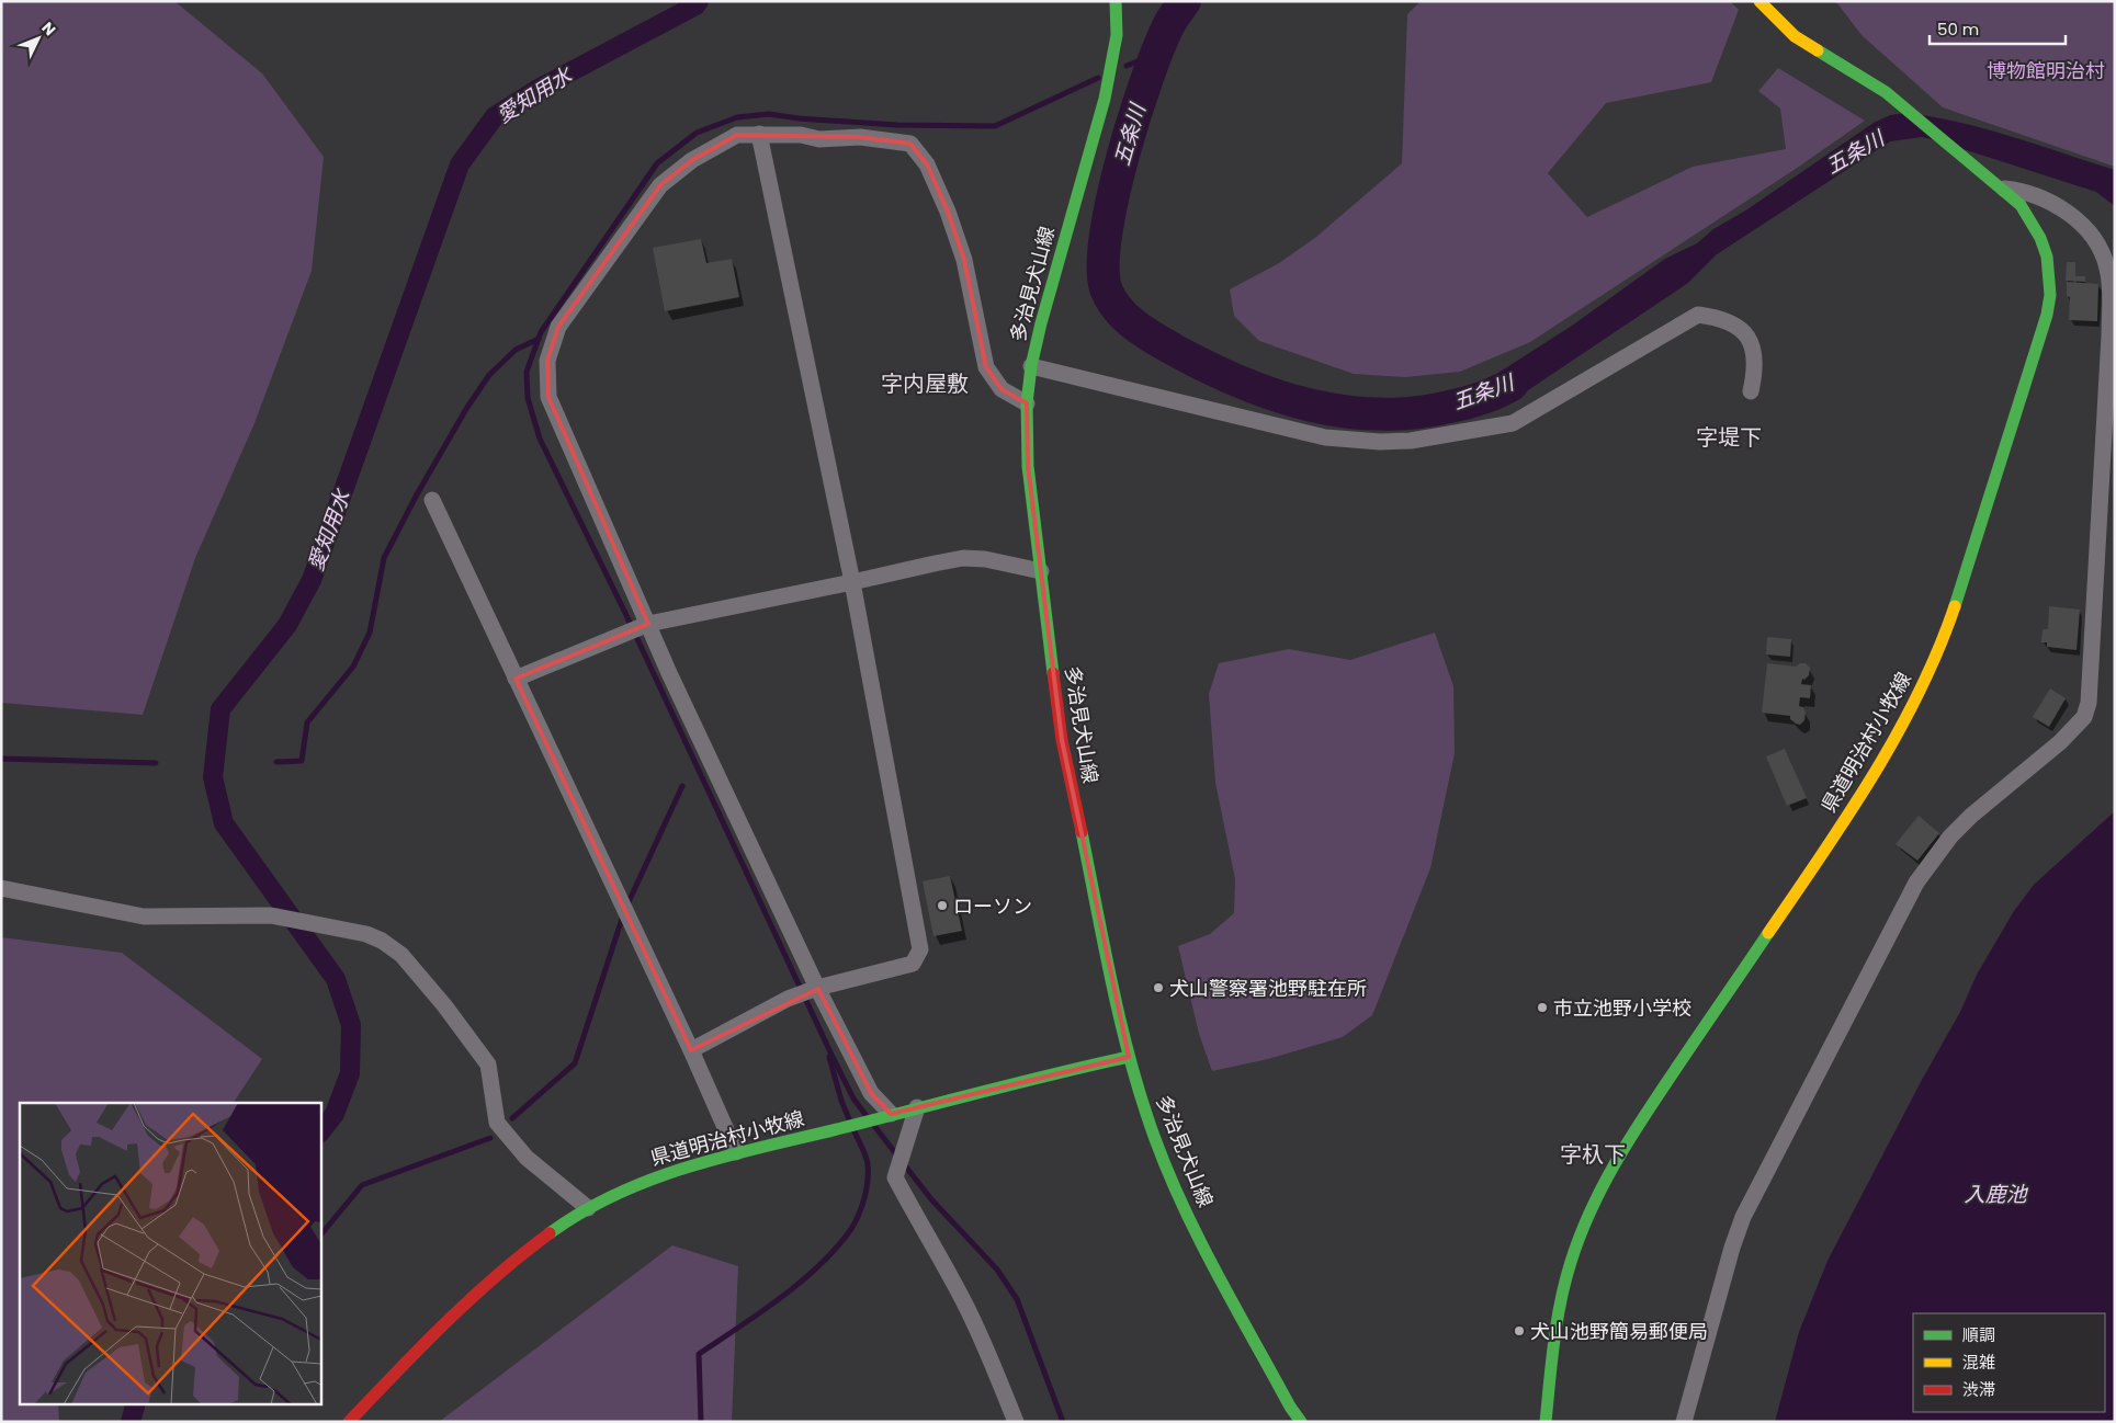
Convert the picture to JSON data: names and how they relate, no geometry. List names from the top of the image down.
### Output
{
  "streets": {
    "main road": ["多治見犬山線", "県道明治村小牧線"]
  },
  "crossings": [
    ["多治見犬山線", "県道明治村小牧線"]
  ],
  "districts": ["字内屋敷", "字堤下", "字杁下"],
  "water": ["愛知用水", "五条川", "入鹿池"],
  "parks": ["博物館明治村"],
  "places": [
    "ローソン",
    "犬山警察署池野駐在所",
    "市立池野小学校",
    "犬山池野簡易郵便局"
  ],
  "legend": ["順調", "混雑", "渋滞"],
  "scale_bar": "50 m",
  "north": "top right"
}
